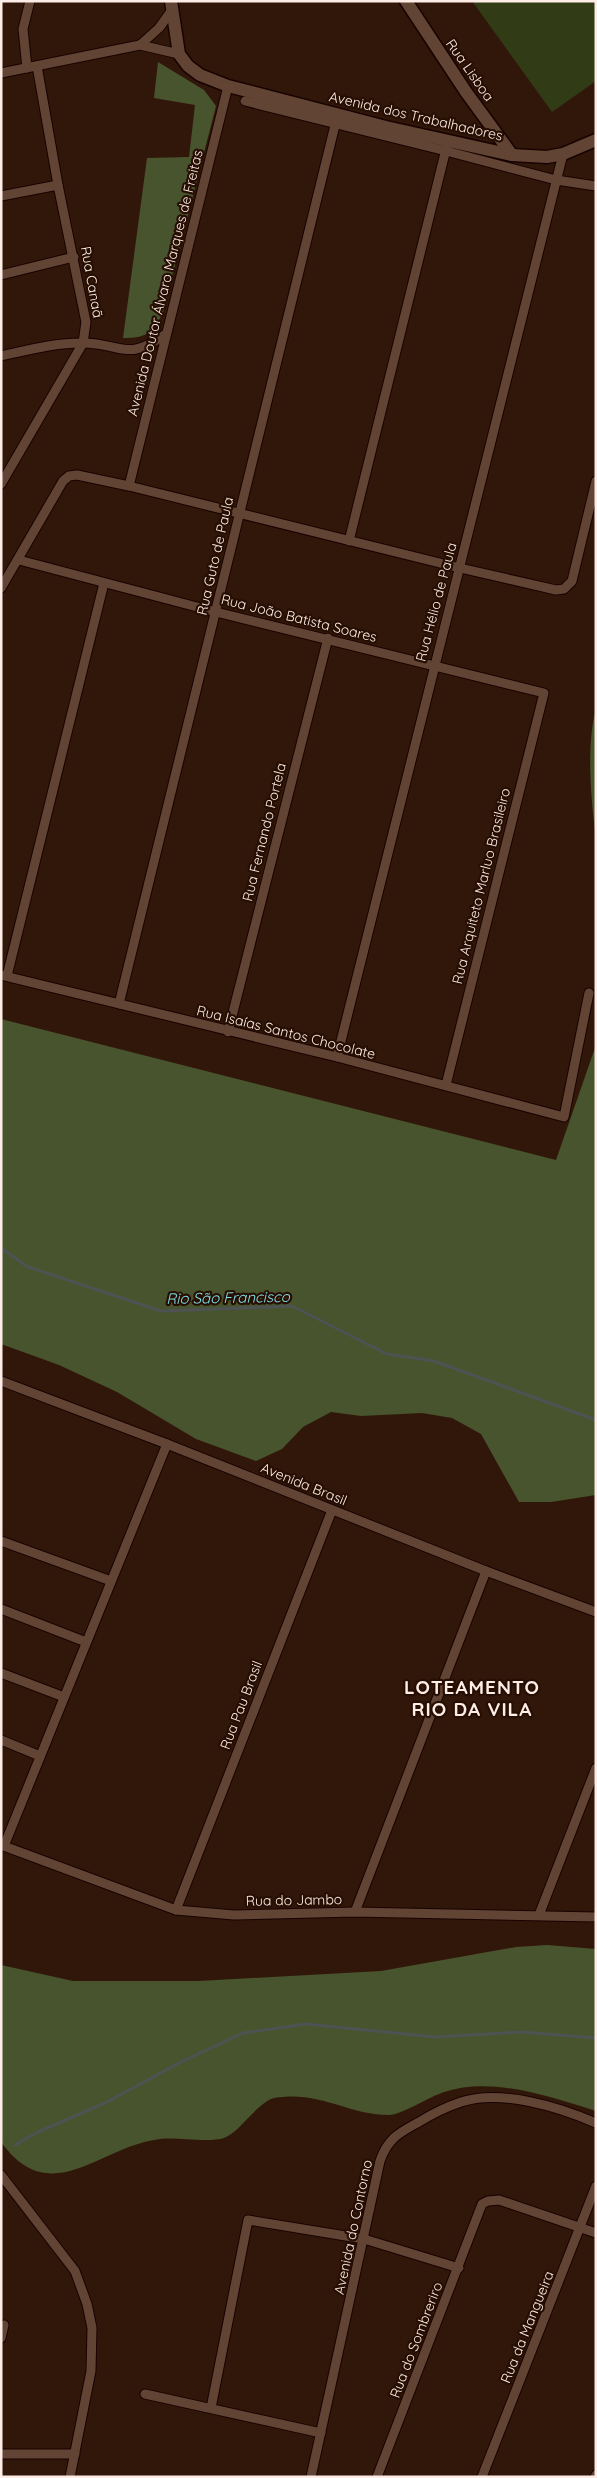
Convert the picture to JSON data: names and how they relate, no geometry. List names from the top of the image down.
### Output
{
  "streets": {
    "street": [
      "Rua Lisboa",
      "Avenida dos Trabalhadores",
      "Rua Canaã",
      "Avenida Doutor Álvaro Marques de Freitas",
      "Rua Guto de Paula",
      "Rua Hélio de Paula",
      "Rua João Batista Soares",
      "Rua Fernando Portela",
      "Rua Arquiteto Marluo Brasileiro",
      "Rua Isaías Santos Chocolate",
      "Avenida Brasil",
      "Rua Pau Brasil",
      "Rua do Jambo",
      "Avenida do Contorno",
      "Rua da Mangueira",
      "Rua do Sombreriro"
    ]
  },
  "crossings": [
    ["Rua Lisboa", "Avenida dos Trabalhadores"],
    ["Avenida dos Trabalhadores", "Avenida Doutor Álvaro Marques de Freitas"],
    ["Avenida dos Trabalhadores", "Rua Guto de Paula"],
    ["Avenida dos Trabalhadores", "Rua Hélio de Paula"],
    ["Rua Guto de Paula", "Rua João Batista Soares"],
    ["Rua Guto de Paula", "Rua Isaías Santos Chocolate"],
    ["Rua Hélio de Paula", "Rua João Batista Soares"],
    ["Rua Hélio de Paula", "Rua Isaías Santos Chocolate"],
    ["Rua João Batista Soares", "Rua Fernando Portela"],
    ["Rua João Batista Soares", "Rua Arquiteto Marluo Brasileiro"],
    ["Rua Fernando Portela", "Rua Isaías Santos Chocolate"],
    ["Rua Arquiteto Marluo Brasileiro", "Rua Isaías Santos Chocolate"],
    ["Avenida Brasil", "Rua Pau Brasil"],
    ["Rua Pau Brasil", "Rua do Jambo"],
    ["Rua da Mangueira", "Rua do Sombreriro"]
  ],
  "districts": ["LOTEAMENTO RIO DA VILA"],
  "water": ["Rio São Francisco"]
}
